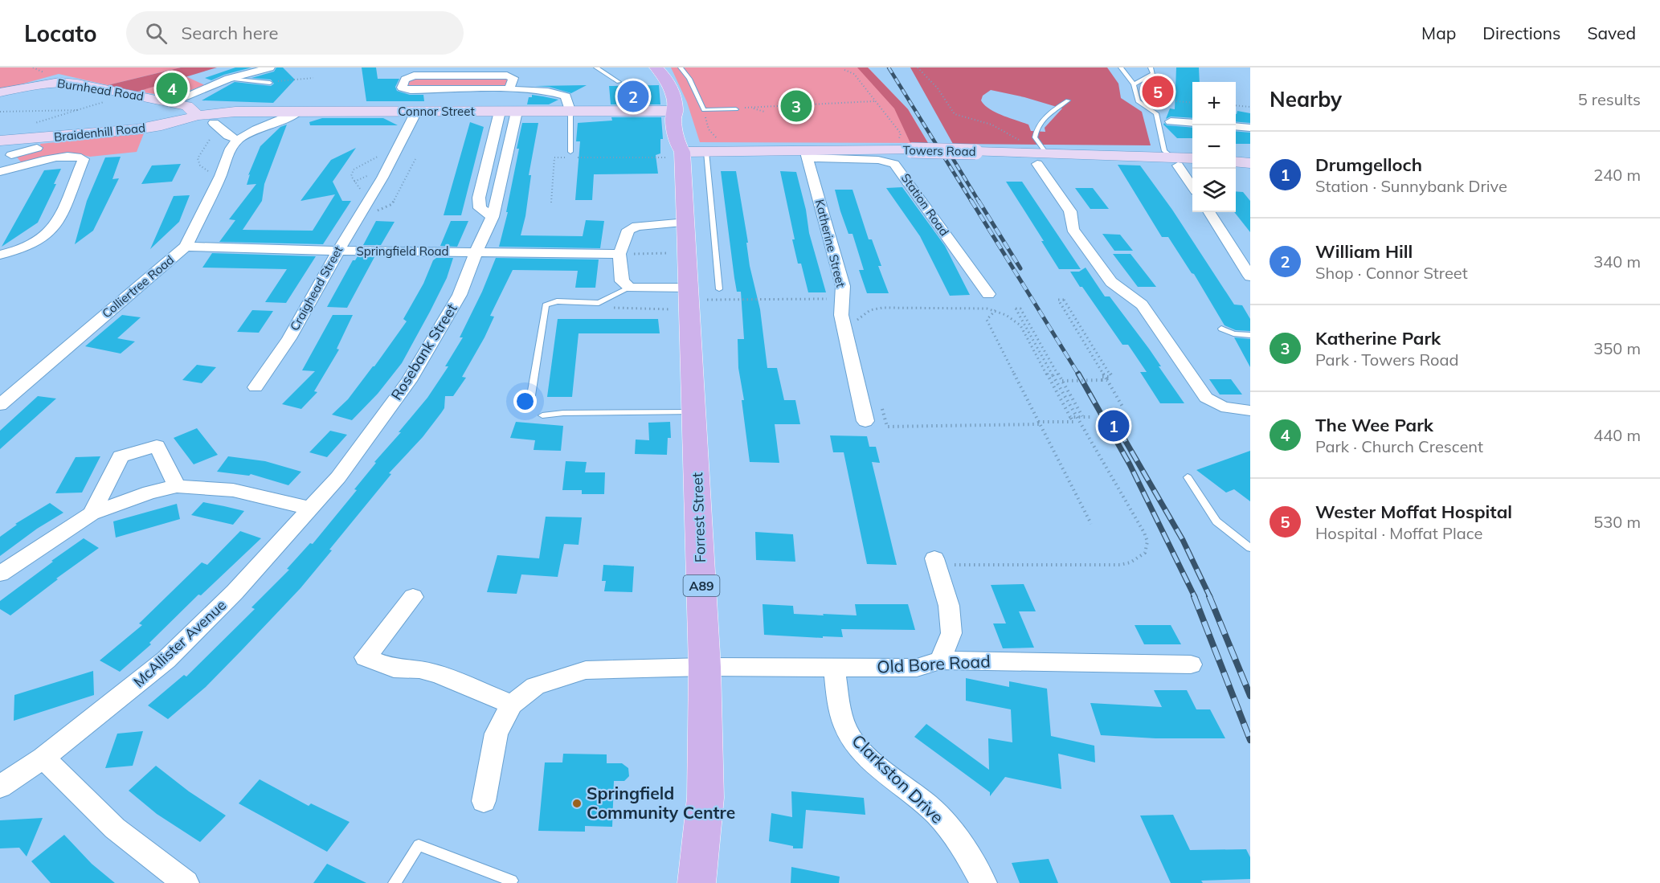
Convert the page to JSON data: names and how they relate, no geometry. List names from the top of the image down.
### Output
{
  "streets": {
    "main road": [
      "Burnhead Road",
      "Connor Street",
      "Braidenhill Road",
      "Towers Road",
      "Forrest Street",
      "A89"
    ],
    "street": [
      "Station Road",
      "Katherine Street",
      "Springfield Road",
      "Colliertree Road",
      "Craighead Street",
      "Rosebank Street",
      "McAllister Avenue",
      "Old Bore Road",
      "Clarkston Drive"
    ]
  },
  "crossings": [
    ["Burnhead Road", "Connor Street"],
    ["Burnhead Road", "Braidenhill Road"],
    ["Connor Street", "Braidenhill Road"],
    ["Connor Street", "Craighead Street"],
    ["Connor Street", "Rosebank Street"],
    ["Connor Street", "Forrest Street"],
    ["Towers Road", "Station Road"],
    ["Towers Road", "Katherine Street"],
    ["Towers Road", "Forrest Street"],
    ["Station Road", "Katherine Street"],
    ["Springfield Road", "Colliertree Road"],
    ["Springfield Road", "Craighead Street"],
    ["Springfield Road", "Rosebank Street"],
    ["Rosebank Street", "McAllister Avenue"],
    ["Forrest Street", "Old Bore Road"],
    ["Old Bore Road", "Clarkston Drive"]
  ],
  "places": ["Springfield Community Centre"],
  "page": {
    "header": "Locato",
    "search": "Search here",
    "nav": ["Map", "Directions", "Saved"],
    "heading": ["Nearby", "5 results"],
    "pins": [
      "4",
      "5",
      "2",
      "3",
      "1"
    ],
    "map_buttons": ["+", "−"],
    "list": [
      {
        "mark": "1",
        "name": "Drumgelloch",
        "note": "Station · Sunnybank Drive",
        "value": "240 m"
      },
      {
        "mark": "2",
        "name": "William Hill",
        "note": "Shop · Connor Street",
        "value": "340 m"
      },
      {
        "mark": "3",
        "name": "Katherine Park",
        "note": "Park · Towers Road",
        "value": "350 m"
      },
      {
        "mark": "4",
        "name": "The Wee Park",
        "note": "Park · Church Crescent",
        "value": "440 m"
      },
      {
        "mark": "5",
        "name": "Wester Moffat Hospital",
        "note": "Hospital · Moffat Place",
        "value": "530 m"
      }
    ]
  }
}
